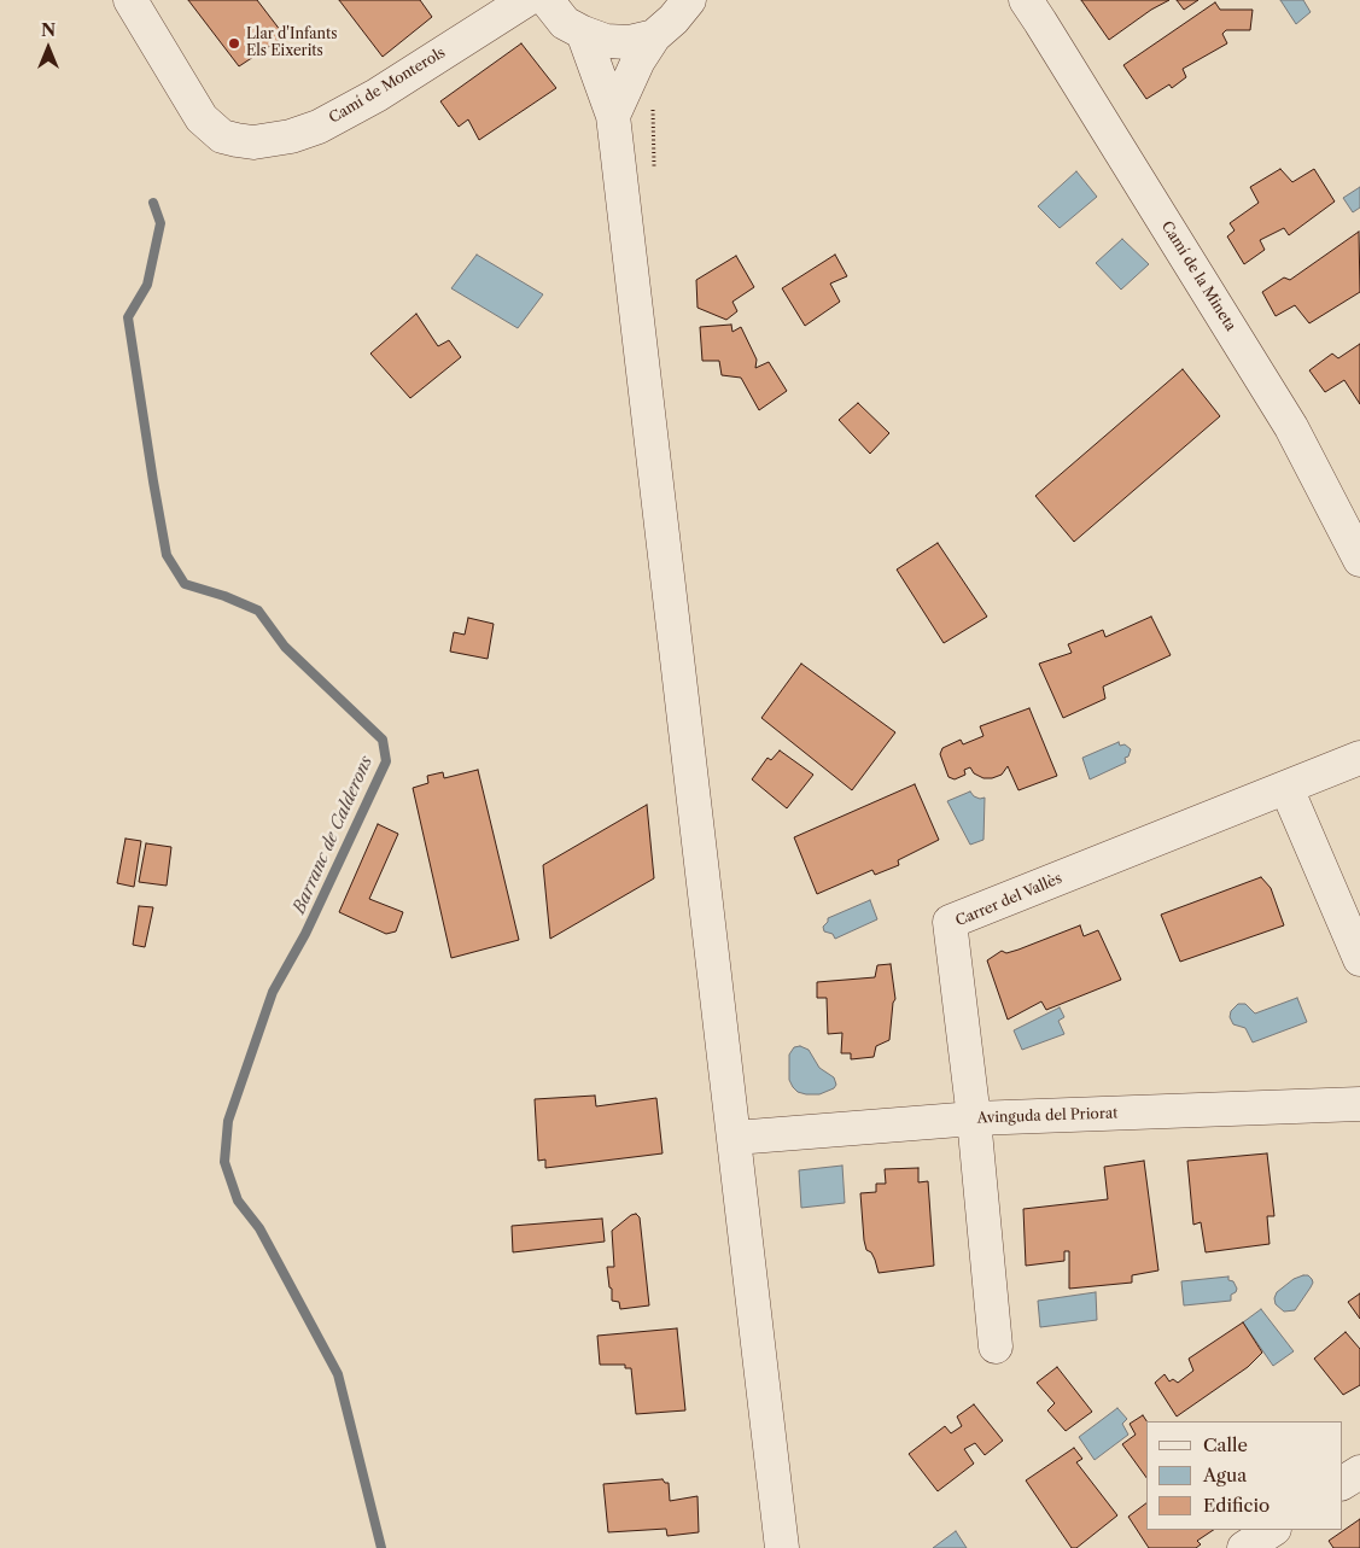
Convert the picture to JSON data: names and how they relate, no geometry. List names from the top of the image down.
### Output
{
  "streets": {
    "street": [
      "Camí de Monterols",
      "Camí de la Mineta",
      "Carrer del Vallès",
      "Avinguda del Priorat"
    ]
  },
  "crossings": [
    ["Carrer del Vallès", "Avinguda del Priorat"]
  ],
  "water": ["Barranc de Calderons"],
  "places": ["Llar d'Infants Els Eixerits"],
  "legend": ["Calle", "Agua", "Edificio"],
  "north": "top"
}
